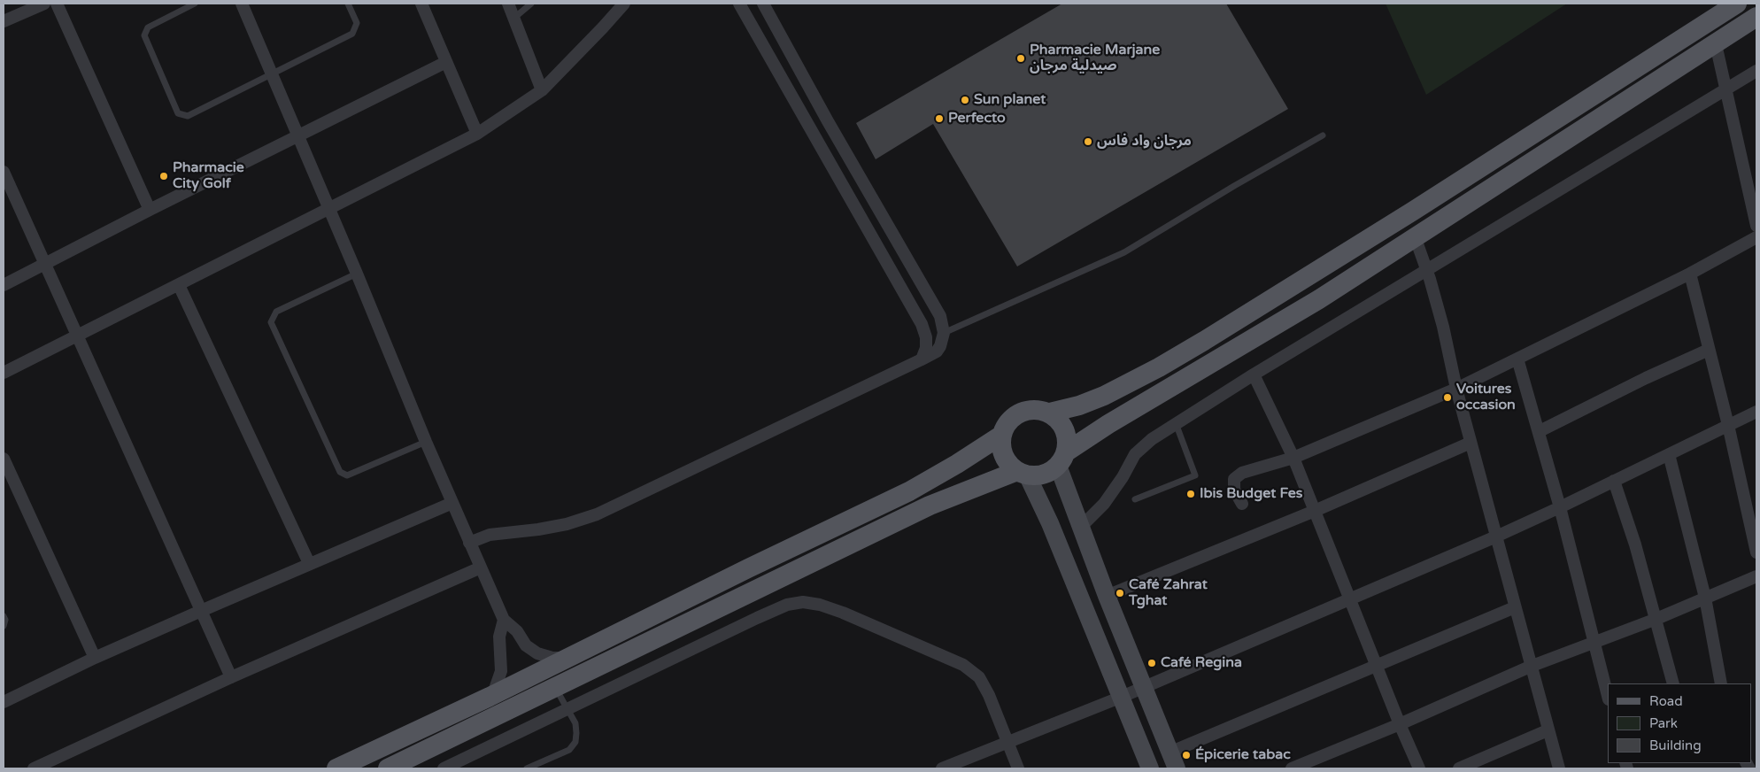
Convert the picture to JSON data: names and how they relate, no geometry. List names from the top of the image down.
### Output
{
  "places": [
    "Pharmacie Marjane صيدلية مرجان",
    "Sun planet",
    "Perfecto",
    "مرجان واد فاس",
    "Pharmacie City Golf",
    "Voitures occasion",
    "Ibis Budget Fes",
    "Café Zahrat Tghat",
    "Café Regina",
    "Épicerie tabac"
  ],
  "legend": ["Road", "Park", "Building"]
}
